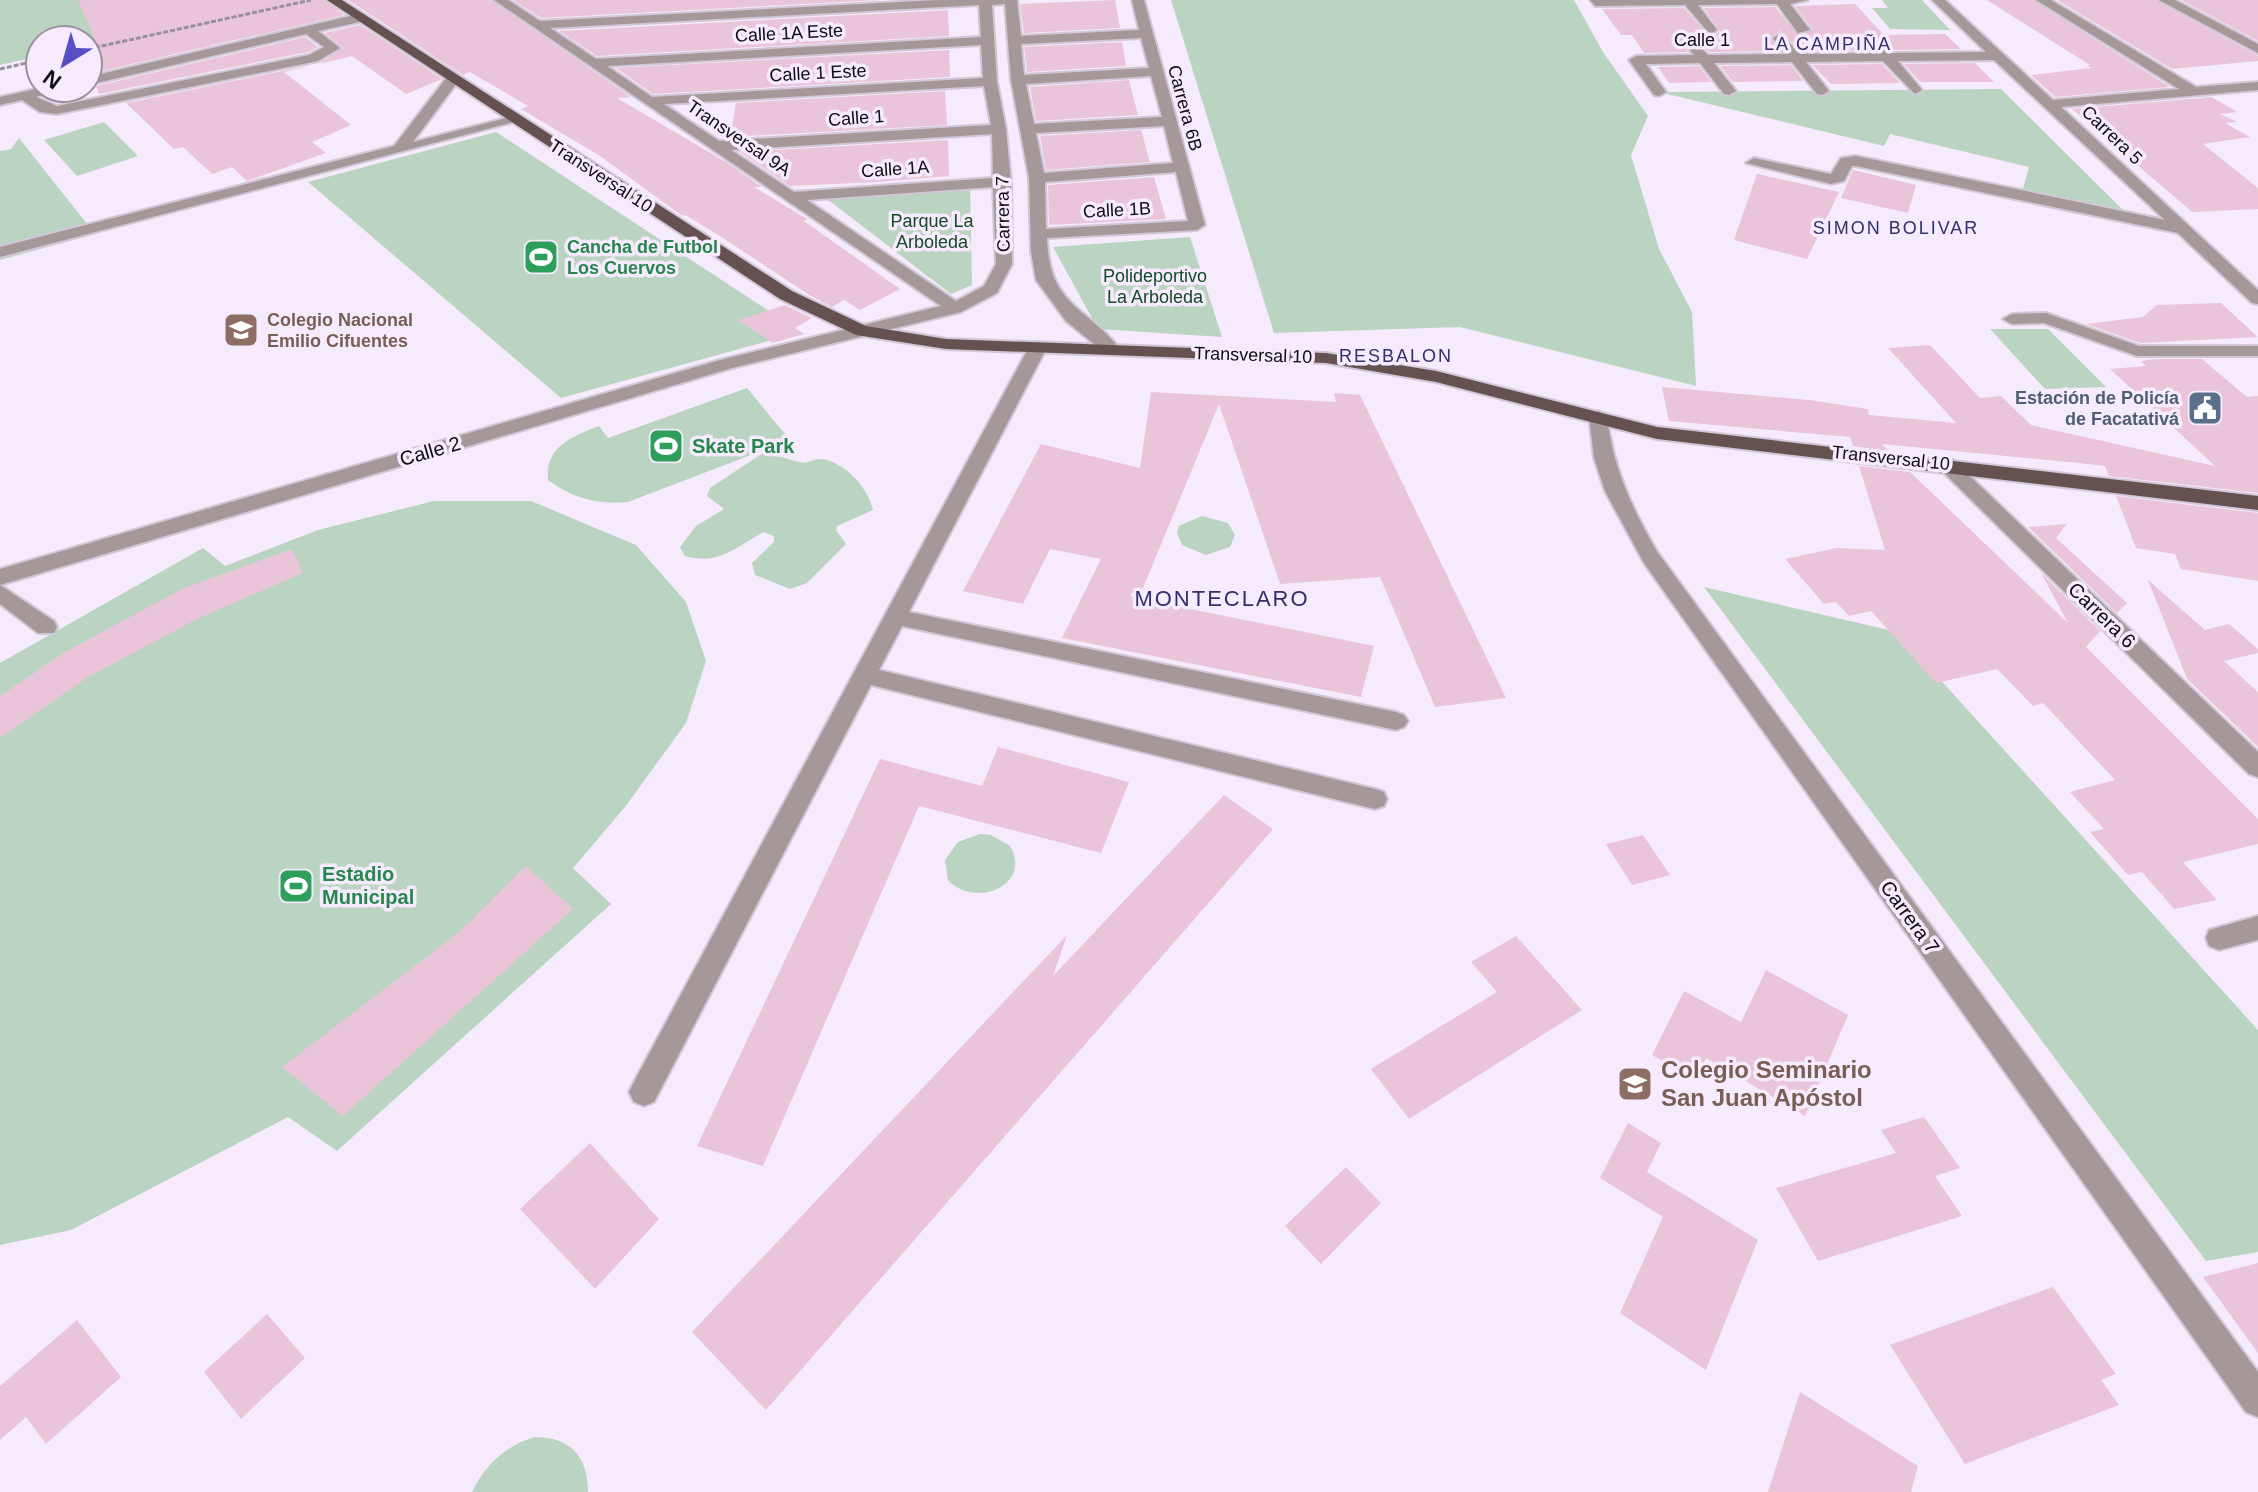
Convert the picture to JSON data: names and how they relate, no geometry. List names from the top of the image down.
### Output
{
  "streets": {
    "main road": ["Transversal 10"],
    "street": [
      "Calle 1A Este",
      "Calle 1",
      "Calle 1 Este",
      "Carrera 6B",
      "Carrera 5",
      "Transversal 9A",
      "Calle 1A",
      "Calle 1B",
      "Carrera 7",
      "Calle 2",
      "Carrera 6"
    ]
  },
  "crossings": [
    ["Calle 1A Este", "Calle 1 Este"],
    ["Calle 1A Este", "Transversal 9A"],
    ["Calle 1A Este", "Carrera 7"],
    ["Calle 1", "Carrera 5"],
    ["Calle 1", "Transversal 9A"],
    ["Calle 1", "Carrera 7"],
    ["Calle 1 Este", "Transversal 9A"],
    ["Calle 1 Este", "Carrera 7"],
    ["Carrera 6B", "Calle 1B"],
    ["Transversal 9A", "Calle 1A"],
    ["Transversal 9A", "Carrera 7"],
    ["Calle 1A", "Carrera 7"],
    ["Transversal 10", "Carrera 7"],
    ["Transversal 10", "Calle 2"],
    ["Transversal 10", "Carrera 6"],
    ["Calle 1B", "Carrera 7"],
    ["Carrera 7", "Calle 2"]
  ],
  "districts": [
    "LA CAMPIÑA",
    "SIMON BOLIVAR",
    "RESBALON",
    "MONTECLARO"
  ],
  "parks": ["Parque La Arboleda", "Polideportivo La Arboleda"],
  "places": {
    "sports": ["Cancha de Futbol Los Cuervos", "Skate Park", "Estadio Municipal"],
    "school or university": ["Colegio Nacional Emilio Cifuentes", "Colegio Seminario San Juan Apóstol"],
    "public building": ["Estación de Policía de Facatativá"]
  },
  "north": "bottom left"
}
